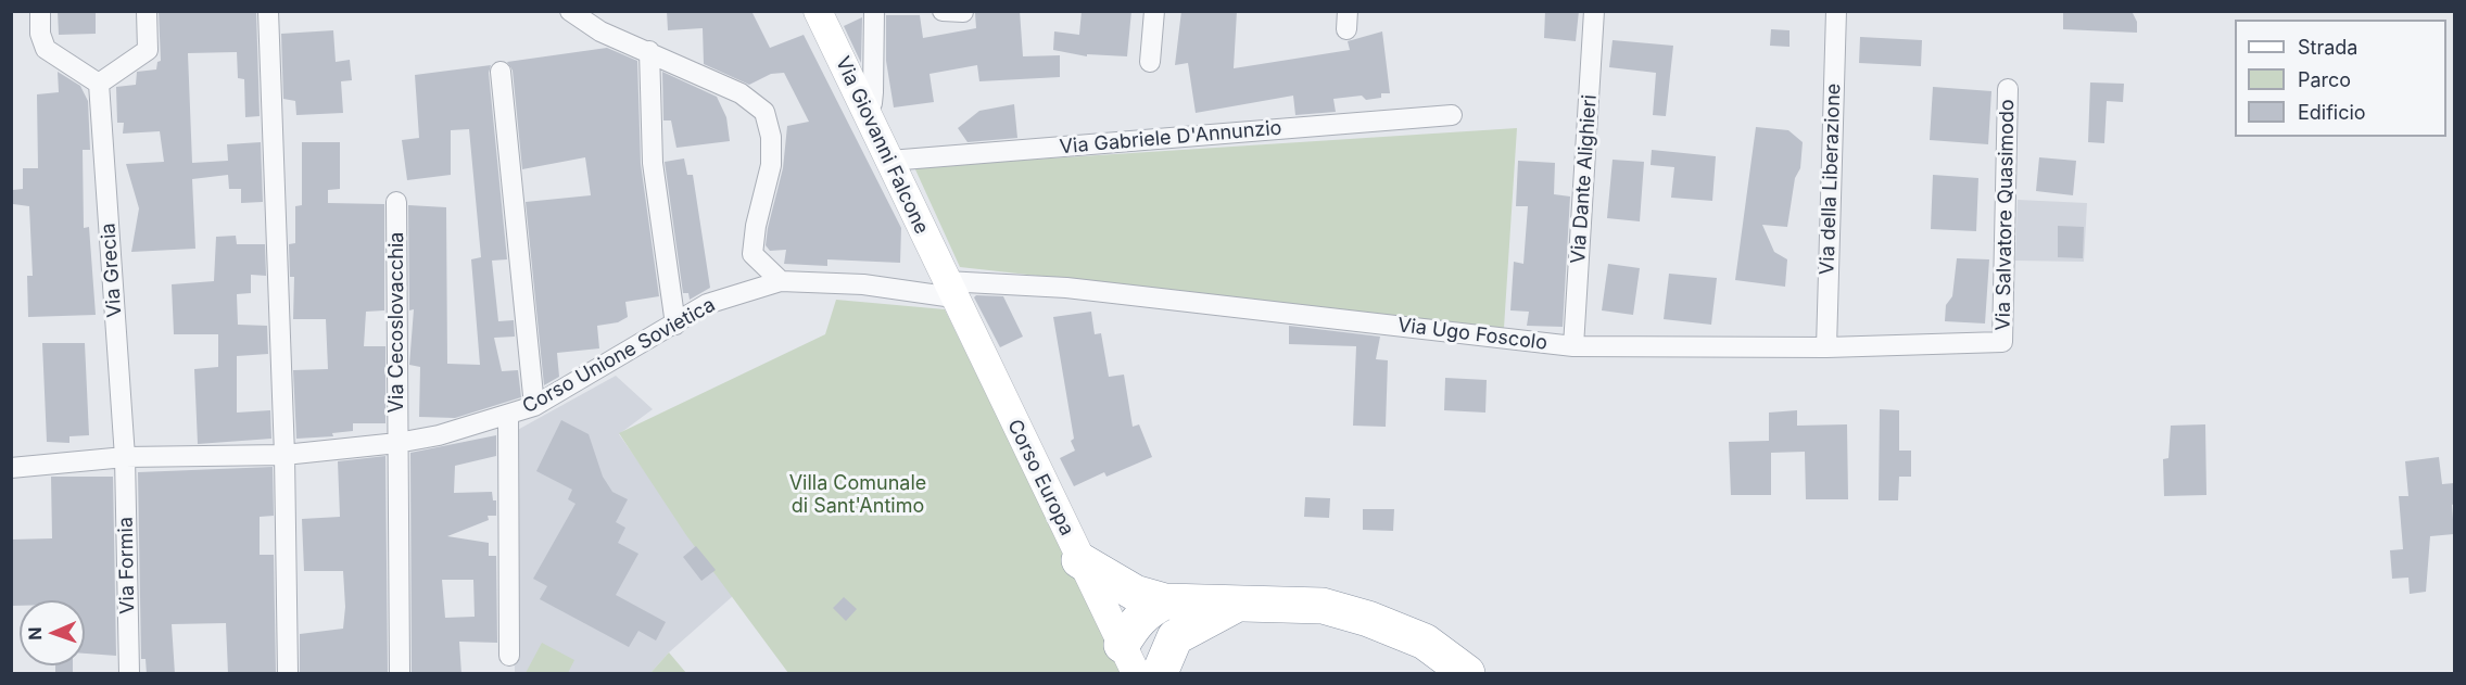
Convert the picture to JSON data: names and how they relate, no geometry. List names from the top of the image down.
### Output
{
  "streets": {
    "main road": ["Via Giovanni Falcone", "Corso Europa"],
    "street": [
      "Via Gabriele D'Annunzio",
      "Via Dante Alighieri",
      "Via della Liberazione",
      "Via Salvatore Quasimodo",
      "Via Grecia",
      "Via Cecoslovacchia",
      "Via Ugo Foscolo",
      "Corso Unione Sovietica",
      "Via Formia"
    ]
  },
  "crossings": [
    ["Via Gabriele D'Annunzio", "Via Giovanni Falcone"],
    ["Via Giovanni Falcone", "Via Ugo Foscolo"],
    ["Via Giovanni Falcone", "Corso Unione Sovietica"],
    ["Via Giovanni Falcone", "Corso Europa"],
    ["Via Dante Alighieri", "Via Ugo Foscolo"],
    ["Via della Liberazione", "Via Ugo Foscolo"],
    ["Via Salvatore Quasimodo", "Via Ugo Foscolo"],
    ["Via Grecia", "Corso Unione Sovietica"],
    ["Via Grecia", "Via Formia"],
    ["Via Cecoslovacchia", "Corso Unione Sovietica"],
    ["Via Ugo Foscolo", "Corso Unione Sovietica"],
    ["Via Ugo Foscolo", "Corso Europa"],
    ["Corso Unione Sovietica", "Corso Europa"],
    ["Corso Unione Sovietica", "Via Formia"]
  ],
  "parks": ["Villa Comunale di Sant'Antimo"],
  "legend": ["Strada", "Parco", "Edificio"],
  "north": "left"
}
